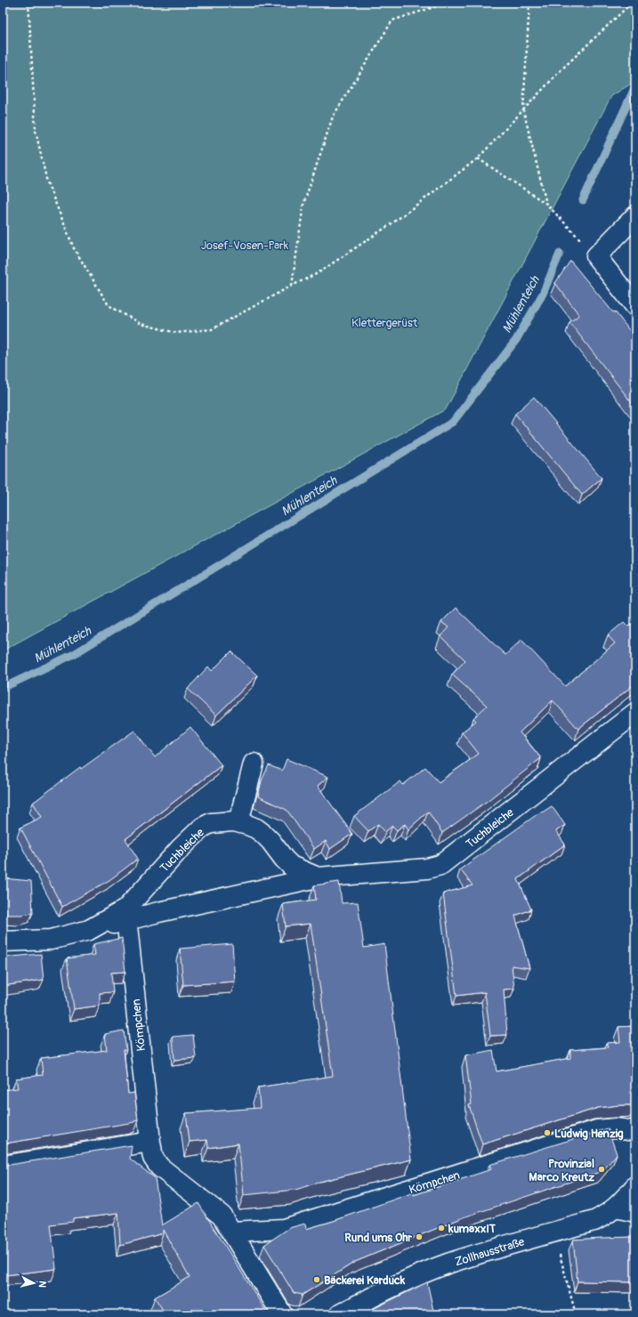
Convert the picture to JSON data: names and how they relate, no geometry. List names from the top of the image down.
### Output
{
  "streets": {
    "street": ["Tuchbleiche", "Kömpchen", "Zollhausstraße"]
  },
  "crossings": [
    ["Tuchbleiche", "Kömpchen"]
  ],
  "water": ["Mühlenteich"],
  "parks": ["Josef-Vosen-Park", "Klettergerüst"],
  "places": [
    "Ludwig Henzig",
    "Provinzial Marco Kreutz",
    "kumaxxIT",
    "Rund ums Ohr",
    "Bäckerei Karduck"
  ],
  "north": "right"
}
